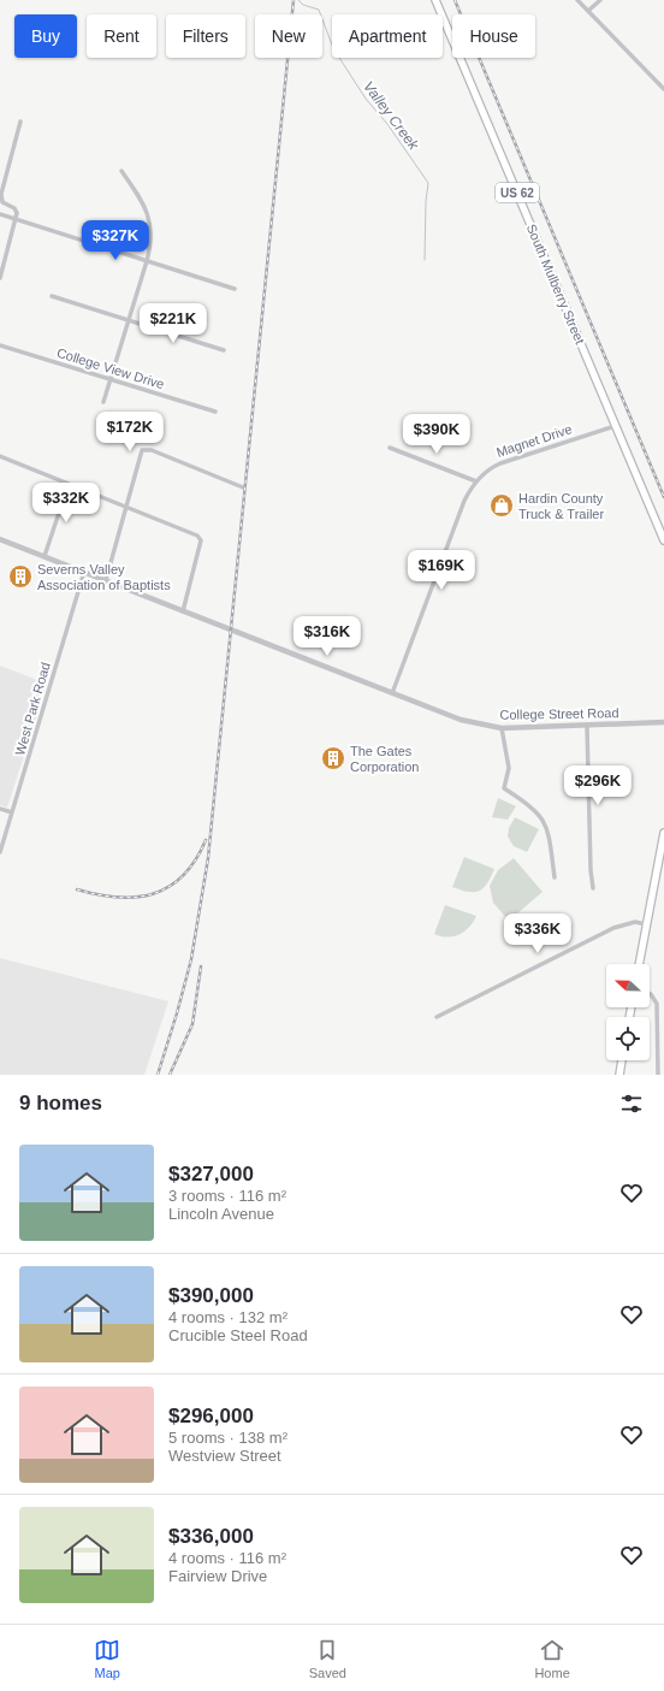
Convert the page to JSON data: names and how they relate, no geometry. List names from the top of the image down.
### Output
{
  "streets": {
    "main road": ["US 62", "South Mulberry Street"],
    "street": [
      "College View Drive",
      "Magnet Drive",
      "West Park Road",
      "College Street Road"
    ]
  },
  "crossings": [
    ["South Mulberry Street", "Magnet Drive"],
    ["Magnet Drive", "College Street Road"],
    ["West Park Road", "College Street Road"]
  ],
  "water": ["Valley Creek"],
  "places": {
    "shop": ["Hardin County Truck & Trailer"],
    "building": ["Severns Valley Association of Baptists", "The Gates Corporation"]
  },
  "north": "left",
  "page": {
    "chip": [
      "Buy",
      "Rent",
      "Filters",
      "New",
      "Apartment",
      "House"
    ],
    "price": [
      "$327K",
      "$221K",
      "$172K",
      "$390K",
      "$332K",
      "$169K",
      "$316K",
      "$296K",
      "$336K"
    ],
    "heading": "9 homes",
    "list": [
      {
        "name": "$327,000",
        "note": "3 rooms · 116 m² · Lincoln Avenue"
      },
      {
        "name": "$390,000",
        "note": "4 rooms · 132 m² · Crucible Steel Road"
      },
      {
        "name": "$296,000",
        "note": "5 rooms · 138 m² · Westview Street"
      },
      {
        "name": "$336,000",
        "note": "4 rooms · 116 m² · Fairview Drive"
      }
    ],
    "tabs": ["Map", "Saved", "Home"]
  }
}
